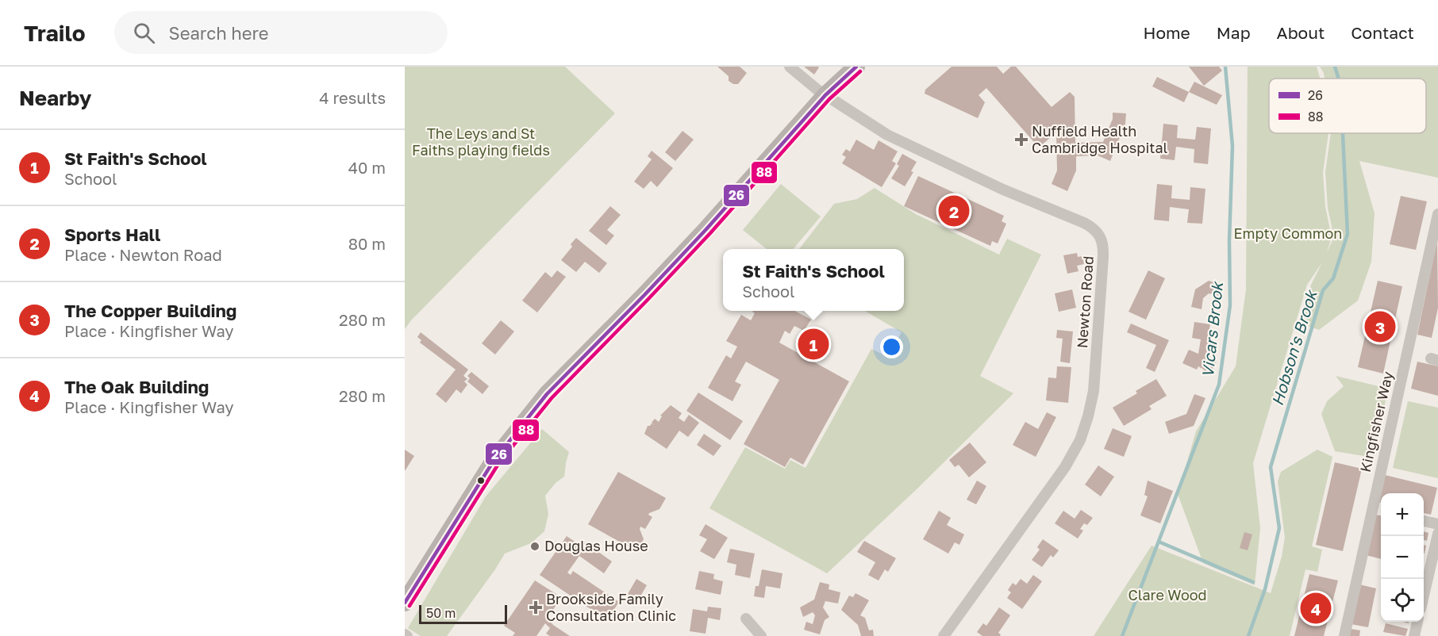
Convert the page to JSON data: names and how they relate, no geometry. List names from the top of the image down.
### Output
{
  "streets": {
    "street": ["Newton Road", "Kingfisher Way"]
  },
  "water": ["Vicars Brook", "Hobson's Brook"],
  "parks": ["The Leys and St Faiths playing fields", "Empty Common", "Clare Wood"],
  "places": {
    "health": ["Nuffield Health Cambridge Hospital", "Brookside Family Consultation Clinic"],
    "other": ["Douglas House"]
  },
  "lines": ["transit line 26", "transit line 88"],
  "legend": ["26", "88"],
  "scale_bar": "50 m",
  "page": {
    "header": "Trailo",
    "search": "Search here",
    "nav": [
      "Home",
      "Map",
      "About",
      "Contact"
    ],
    "heading": ["Nearby", "4 results"],
    "list": [
      {
        "mark": "1",
        "name": "St Faith's School",
        "note": "School",
        "value": "40 m"
      },
      {
        "mark": "2",
        "name": "Sports Hall",
        "note": "Place · Newton Road",
        "value": "80 m"
      },
      {
        "mark": "3",
        "name": "The Copper Building",
        "note": "Place · Kingfisher Way",
        "value": "280 m"
      },
      {
        "mark": "4",
        "name": "The Oak Building",
        "note": "Place · Kingfisher Way",
        "value": "280 m"
      }
    ],
    "pins": [
      "2",
      "3",
      "1",
      "4"
    ],
    "popup": ["St Faith's School", "School"],
    "map_buttons": ["+", "−"],
    "scale": "50 m"
  }
}
